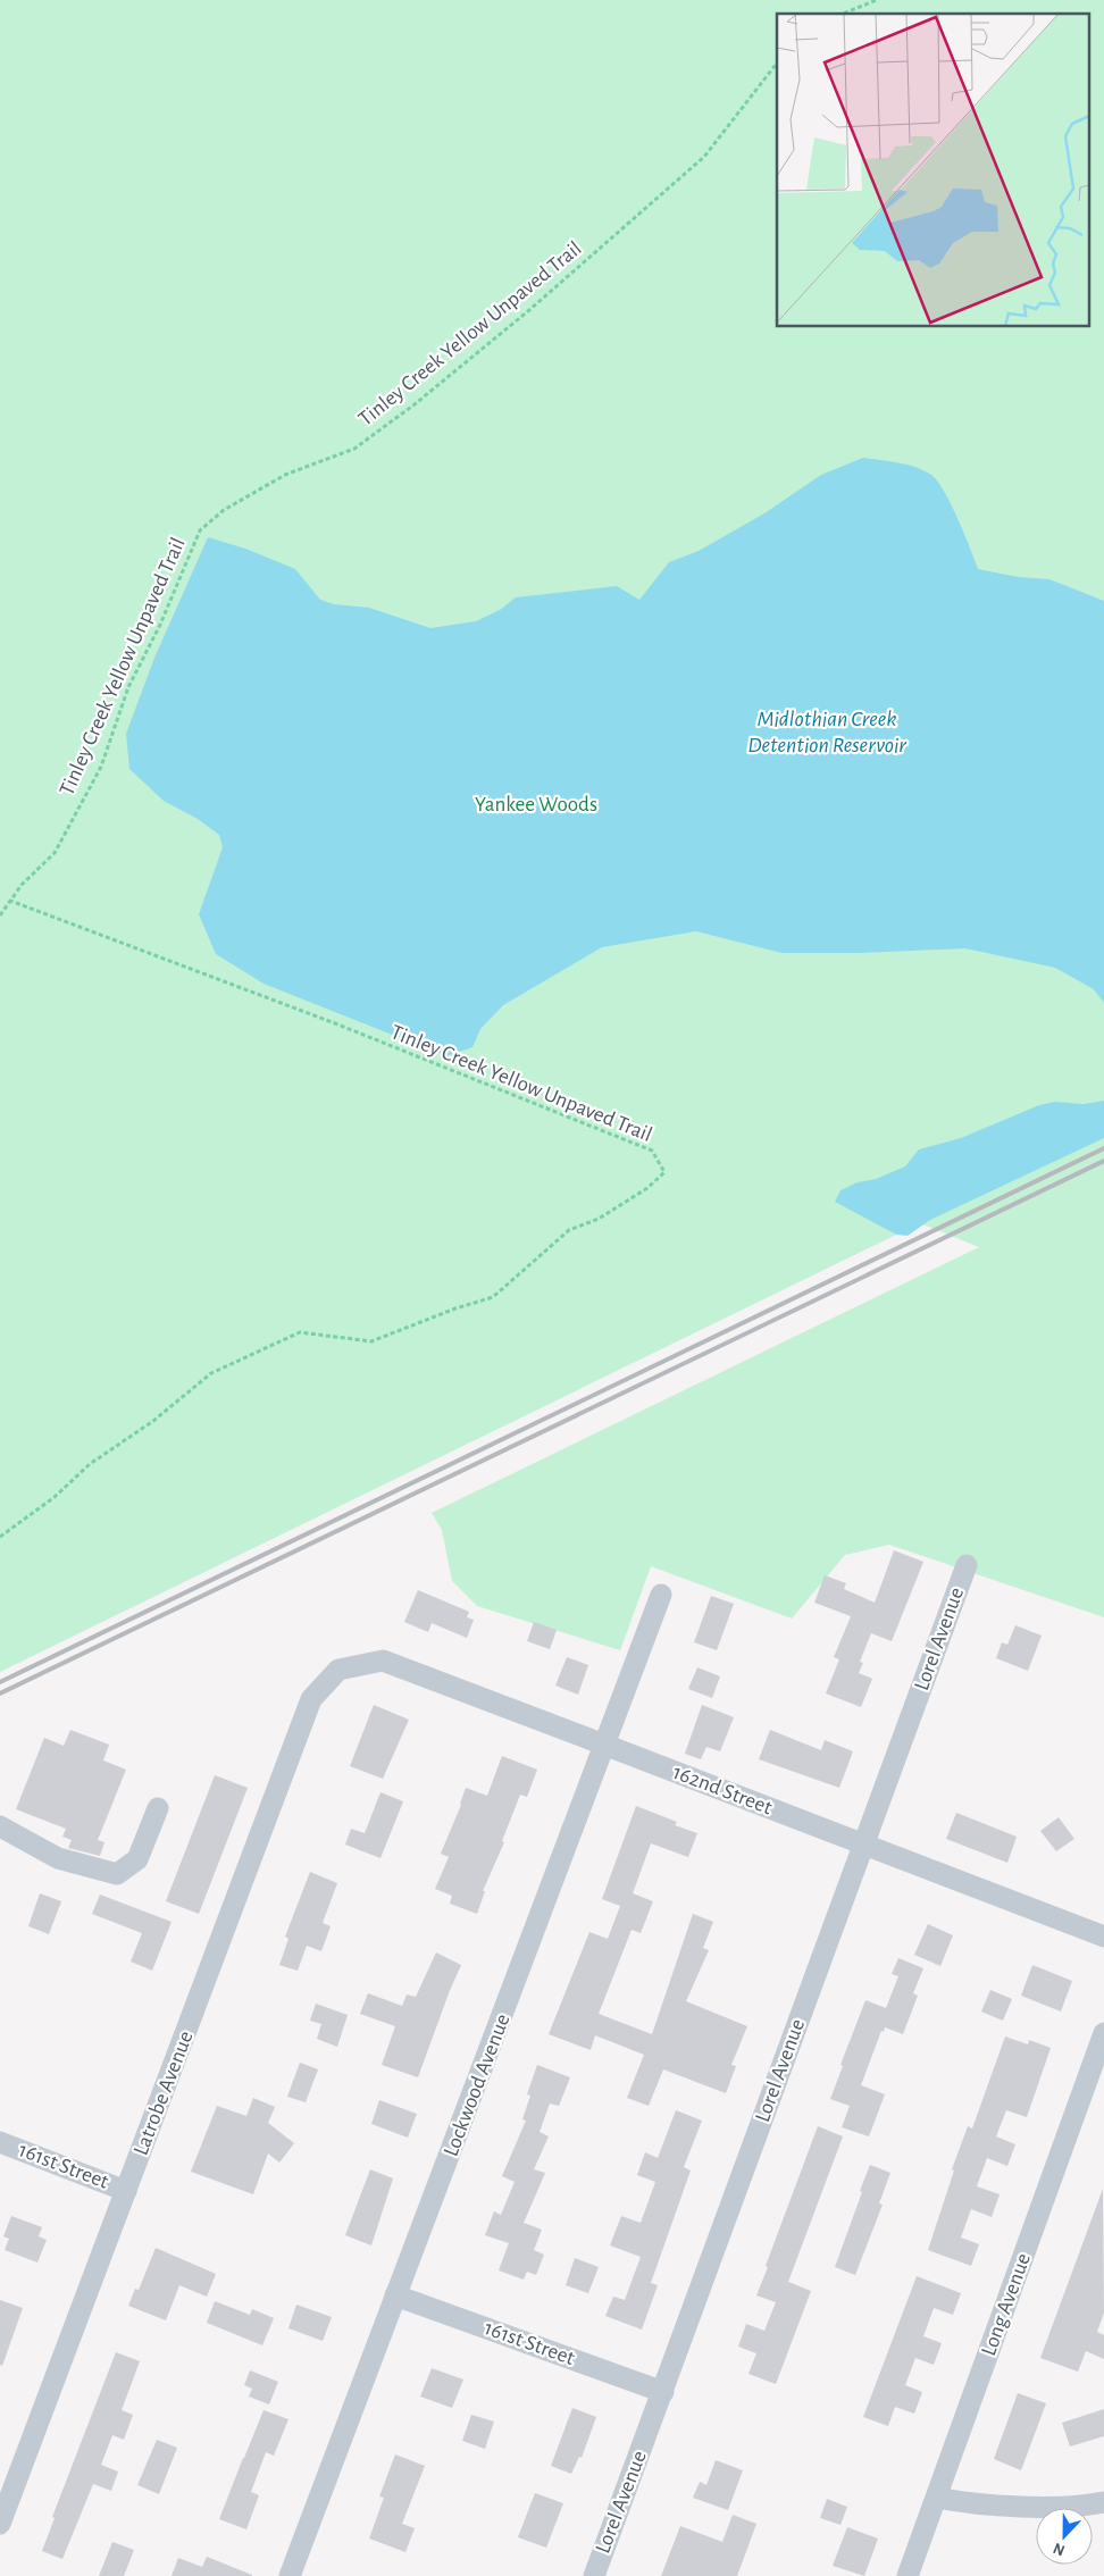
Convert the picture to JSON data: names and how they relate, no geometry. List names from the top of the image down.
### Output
{
  "streets": {
    "street": [
      "Lorel Avenue",
      "162nd Street",
      "Lockwood Avenue",
      "Latrobe Avenue",
      "161st Street",
      "Long Avenue"
    ],
    "path": ["Tinley Creek Yellow Unpaved Trail"]
  },
  "crossings": [
    ["Lorel Avenue", "162nd Street"],
    ["Lorel Avenue", "161st Street"],
    ["162nd Street", "Lockwood Avenue"],
    ["162nd Street", "Latrobe Avenue"],
    ["Lockwood Avenue", "161st Street"],
    ["Latrobe Avenue", "161st Street"]
  ],
  "water": ["Midlothian Creek Detention Reservoir"],
  "parks": ["Yankee Woods"],
  "north": "bottom"
}
